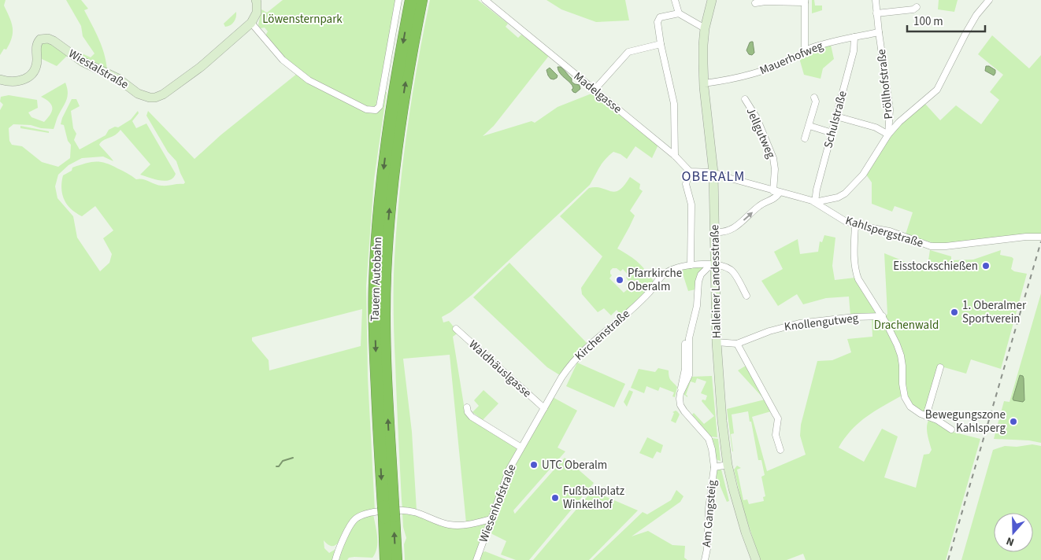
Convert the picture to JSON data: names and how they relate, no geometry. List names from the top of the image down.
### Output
{
  "streets": {
    "highway": ["Tauern Autobahn"],
    "main road": ["Wiestalstraße", "Halleiner Landesstraße"],
    "street": [
      "Mauerhofweg",
      "Pröllhofstraße",
      "Madelgasse",
      "Schulstraße",
      "Jellgutweg",
      "Kahlspergstraße",
      "Knollengutweg",
      "Kirchenstraße",
      "Waldhäuslgasse",
      "Wiesenhofstraße",
      "Am Gangsteig"
    ]
  },
  "crossings": [
    ["Mauerhofweg", "Pröllhofstraße"],
    ["Mauerhofweg", "Schulstraße"],
    ["Mauerhofweg", "Halleiner Landesstraße"],
    ["Pröllhofstraße", "Schulstraße"],
    ["Pröllhofstraße", "Kahlspergstraße"],
    ["Schulstraße", "Kahlspergstraße"],
    ["Jellgutweg", "Kahlspergstraße"],
    ["Kahlspergstraße", "Halleiner Landesstraße"],
    ["Halleiner Landesstraße", "Knollengutweg"],
    ["Halleiner Landesstraße", "Kirchenstraße"],
    ["Halleiner Landesstraße", "Am Gangsteig"],
    ["Kirchenstraße", "Waldhäuslgasse"],
    ["Kirchenstraße", "Wiesenhofstraße"],
    ["Kirchenstraße", "Am Gangsteig"]
  ],
  "districts": ["OBERALM"],
  "parks": ["Löwensternpark", "Drachenwald"],
  "places": [
    "Eisstockschießen",
    "Pfarrkirche Oberalm",
    "1. Oberalmer Sportverein",
    "Bewegungszone Kahlsperg",
    "UTC Oberalm",
    "Fußballplatz Winkelhof"
  ],
  "scale_bar": "100 m",
  "north": "bottom"
}
